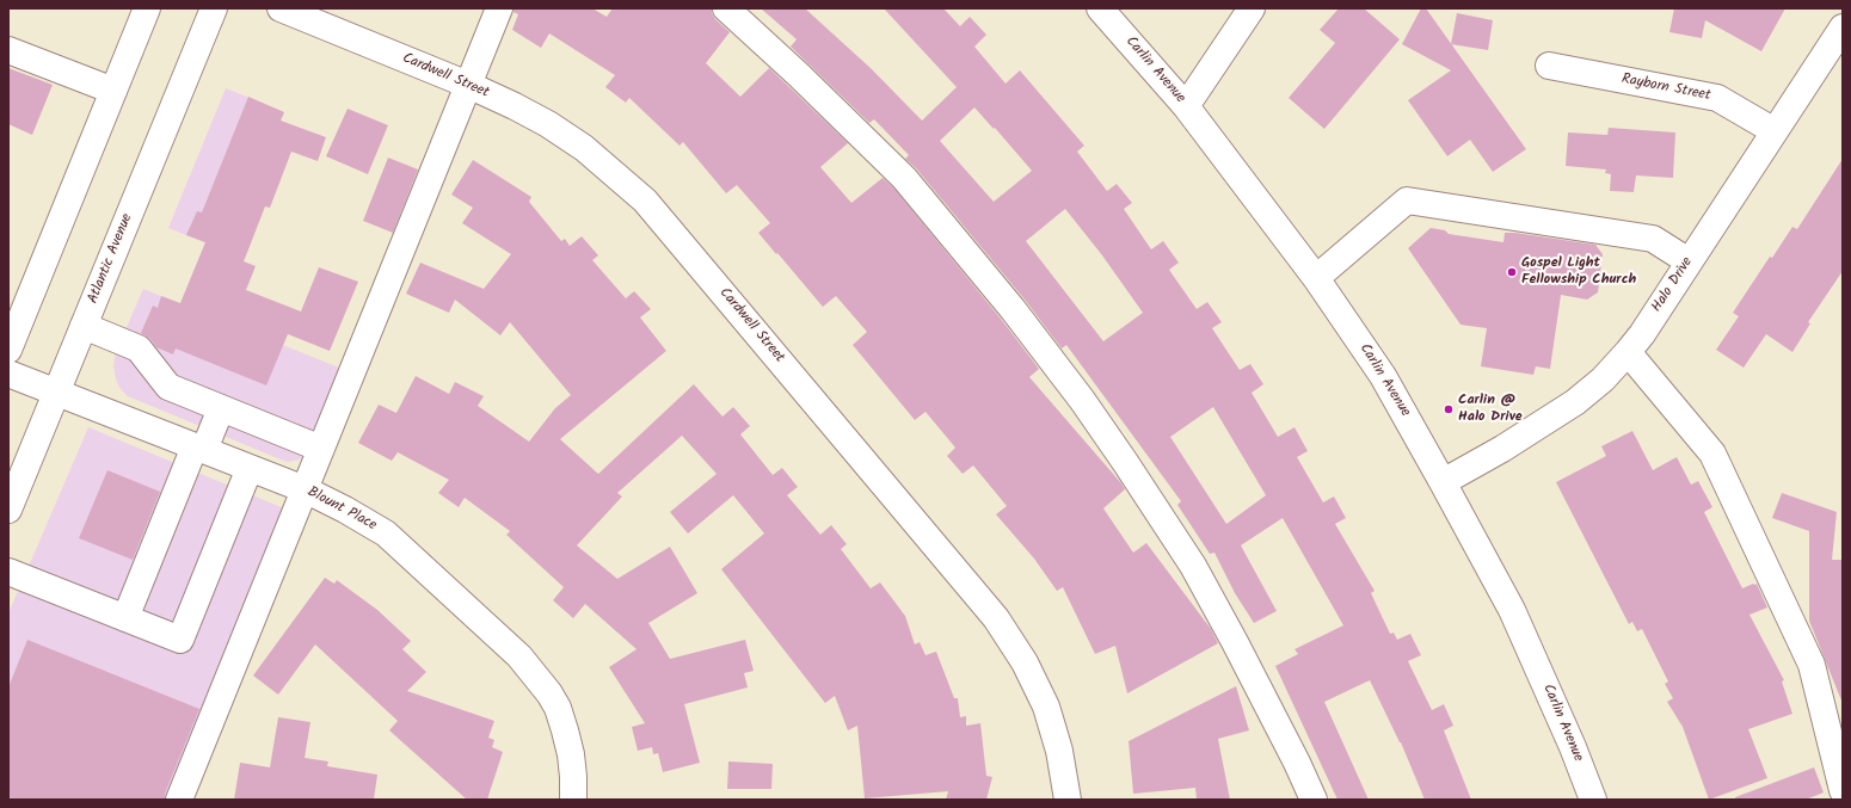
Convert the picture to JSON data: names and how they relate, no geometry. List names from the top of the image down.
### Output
{
  "streets": {
    "street": [
      "Carlin Avenue",
      "Cardwell Street",
      "Rayborn Street",
      "Atlantic Avenue",
      "Halo Drive",
      "Blount Place"
    ]
  },
  "crossings": [
    ["Carlin Avenue", "Halo Drive"],
    ["Rayborn Street", "Halo Drive"],
    ["Atlantic Avenue", "Blount Place"]
  ],
  "places": ["Gospel Light Fellowship Church", "Carlin @ Halo Drive"]
}
